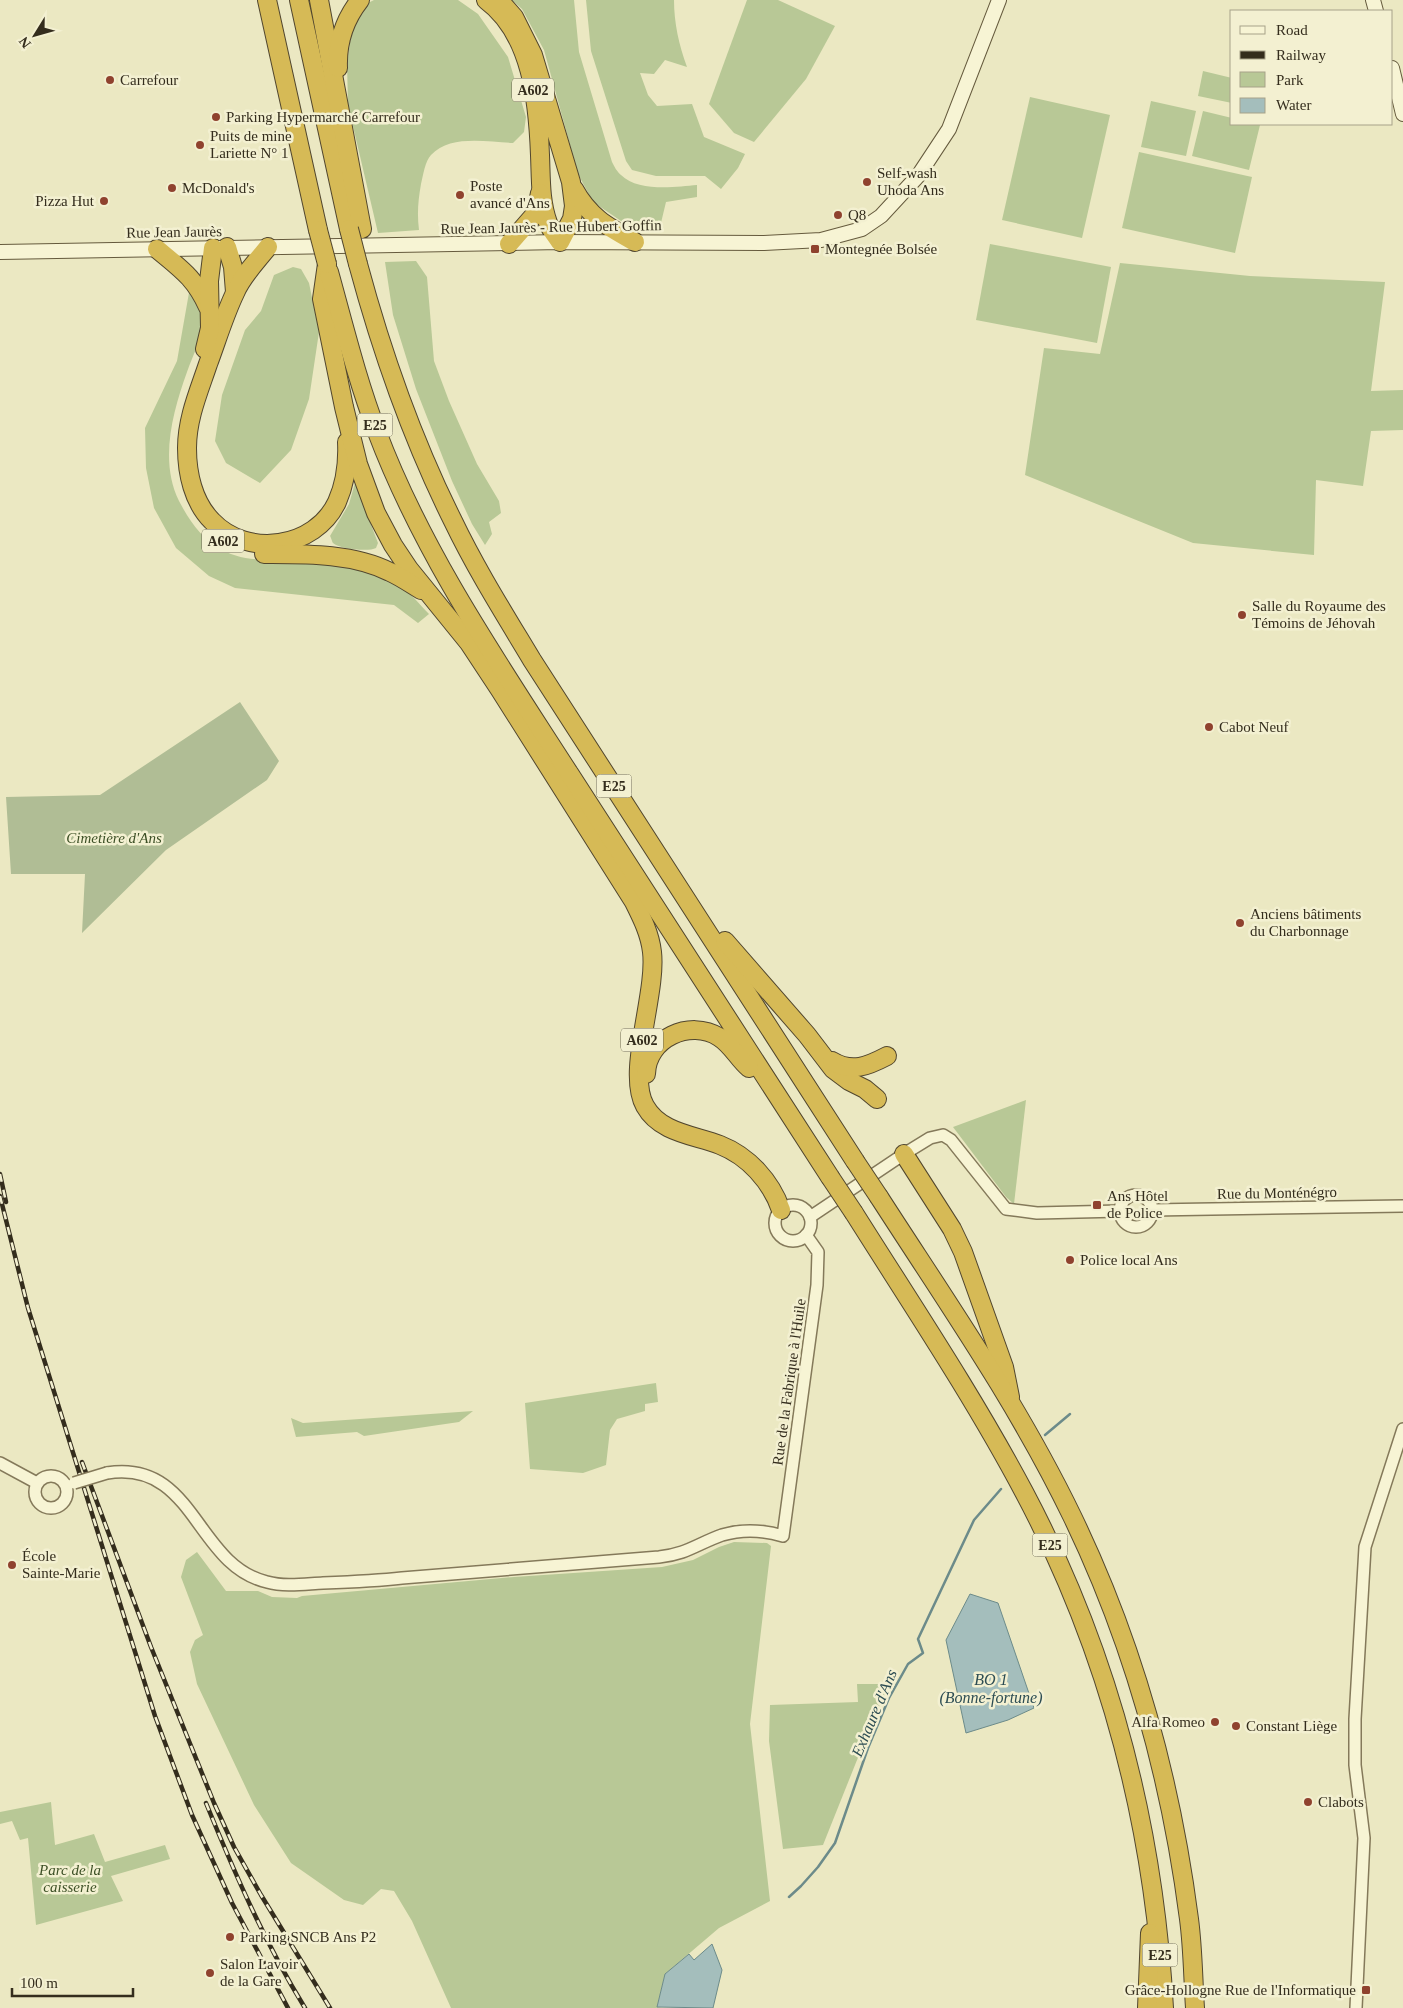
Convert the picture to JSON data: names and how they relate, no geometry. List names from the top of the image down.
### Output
{
  "streets": {
    "highway": ["A602", "E25"],
    "main road": ["Rue Jean Jaurès - Rue Hubert Goffin", "Rue Jean Jaurès"],
    "street": ["Rue du Monténégro", "Rue de la Fabrique à l'Huile"]
  },
  "crossings": [
    ["A602", "Rue Jean Jaurès - Rue Hubert Goffin"],
    ["A602", "Rue Jean Jaurès"],
    ["A602", "E25"],
    ["A602", "Rue de la Fabrique à l'Huile"],
    ["Rue Jean Jaurès - Rue Hubert Goffin", "Rue Jean Jaurès"]
  ],
  "water": ["BO 1 (Bonne-fortune)", "Exhaure d'Ans"],
  "parks": ["Cimetière d'Ans", "Parc de la caisserie"],
  "places": {
    "other": [
      "Carrefour",
      "Parking Hypermarché Carrefour",
      "Puits de mine Lariette N° 1",
      "Self-wash Uhoda Ans",
      "McDonald's",
      "Poste avancé d'Ans",
      "Pizza Hut",
      "Q8",
      "Salle du Royaume des Témoins de Jéhovah",
      "Cabot Neuf",
      "Anciens bâtiments du Charbonnage",
      "Police local Ans",
      "École Sainte-Marie",
      "Alfa Romeo",
      "Constant Liège",
      "Clabots",
      "Parking SNCB Ans P2",
      "Salon Lavoir de la Gare"
    ],
    "transit": ["Montegnée Bolsée", "Ans Hôtel de Police", "Grâce-Hollogne Rue de l'Informatique"]
  },
  "legend": [
    "Road",
    "Railway",
    "Park",
    "Water"
  ],
  "scale_bar": "100 m",
  "north": "bottom left"
}
